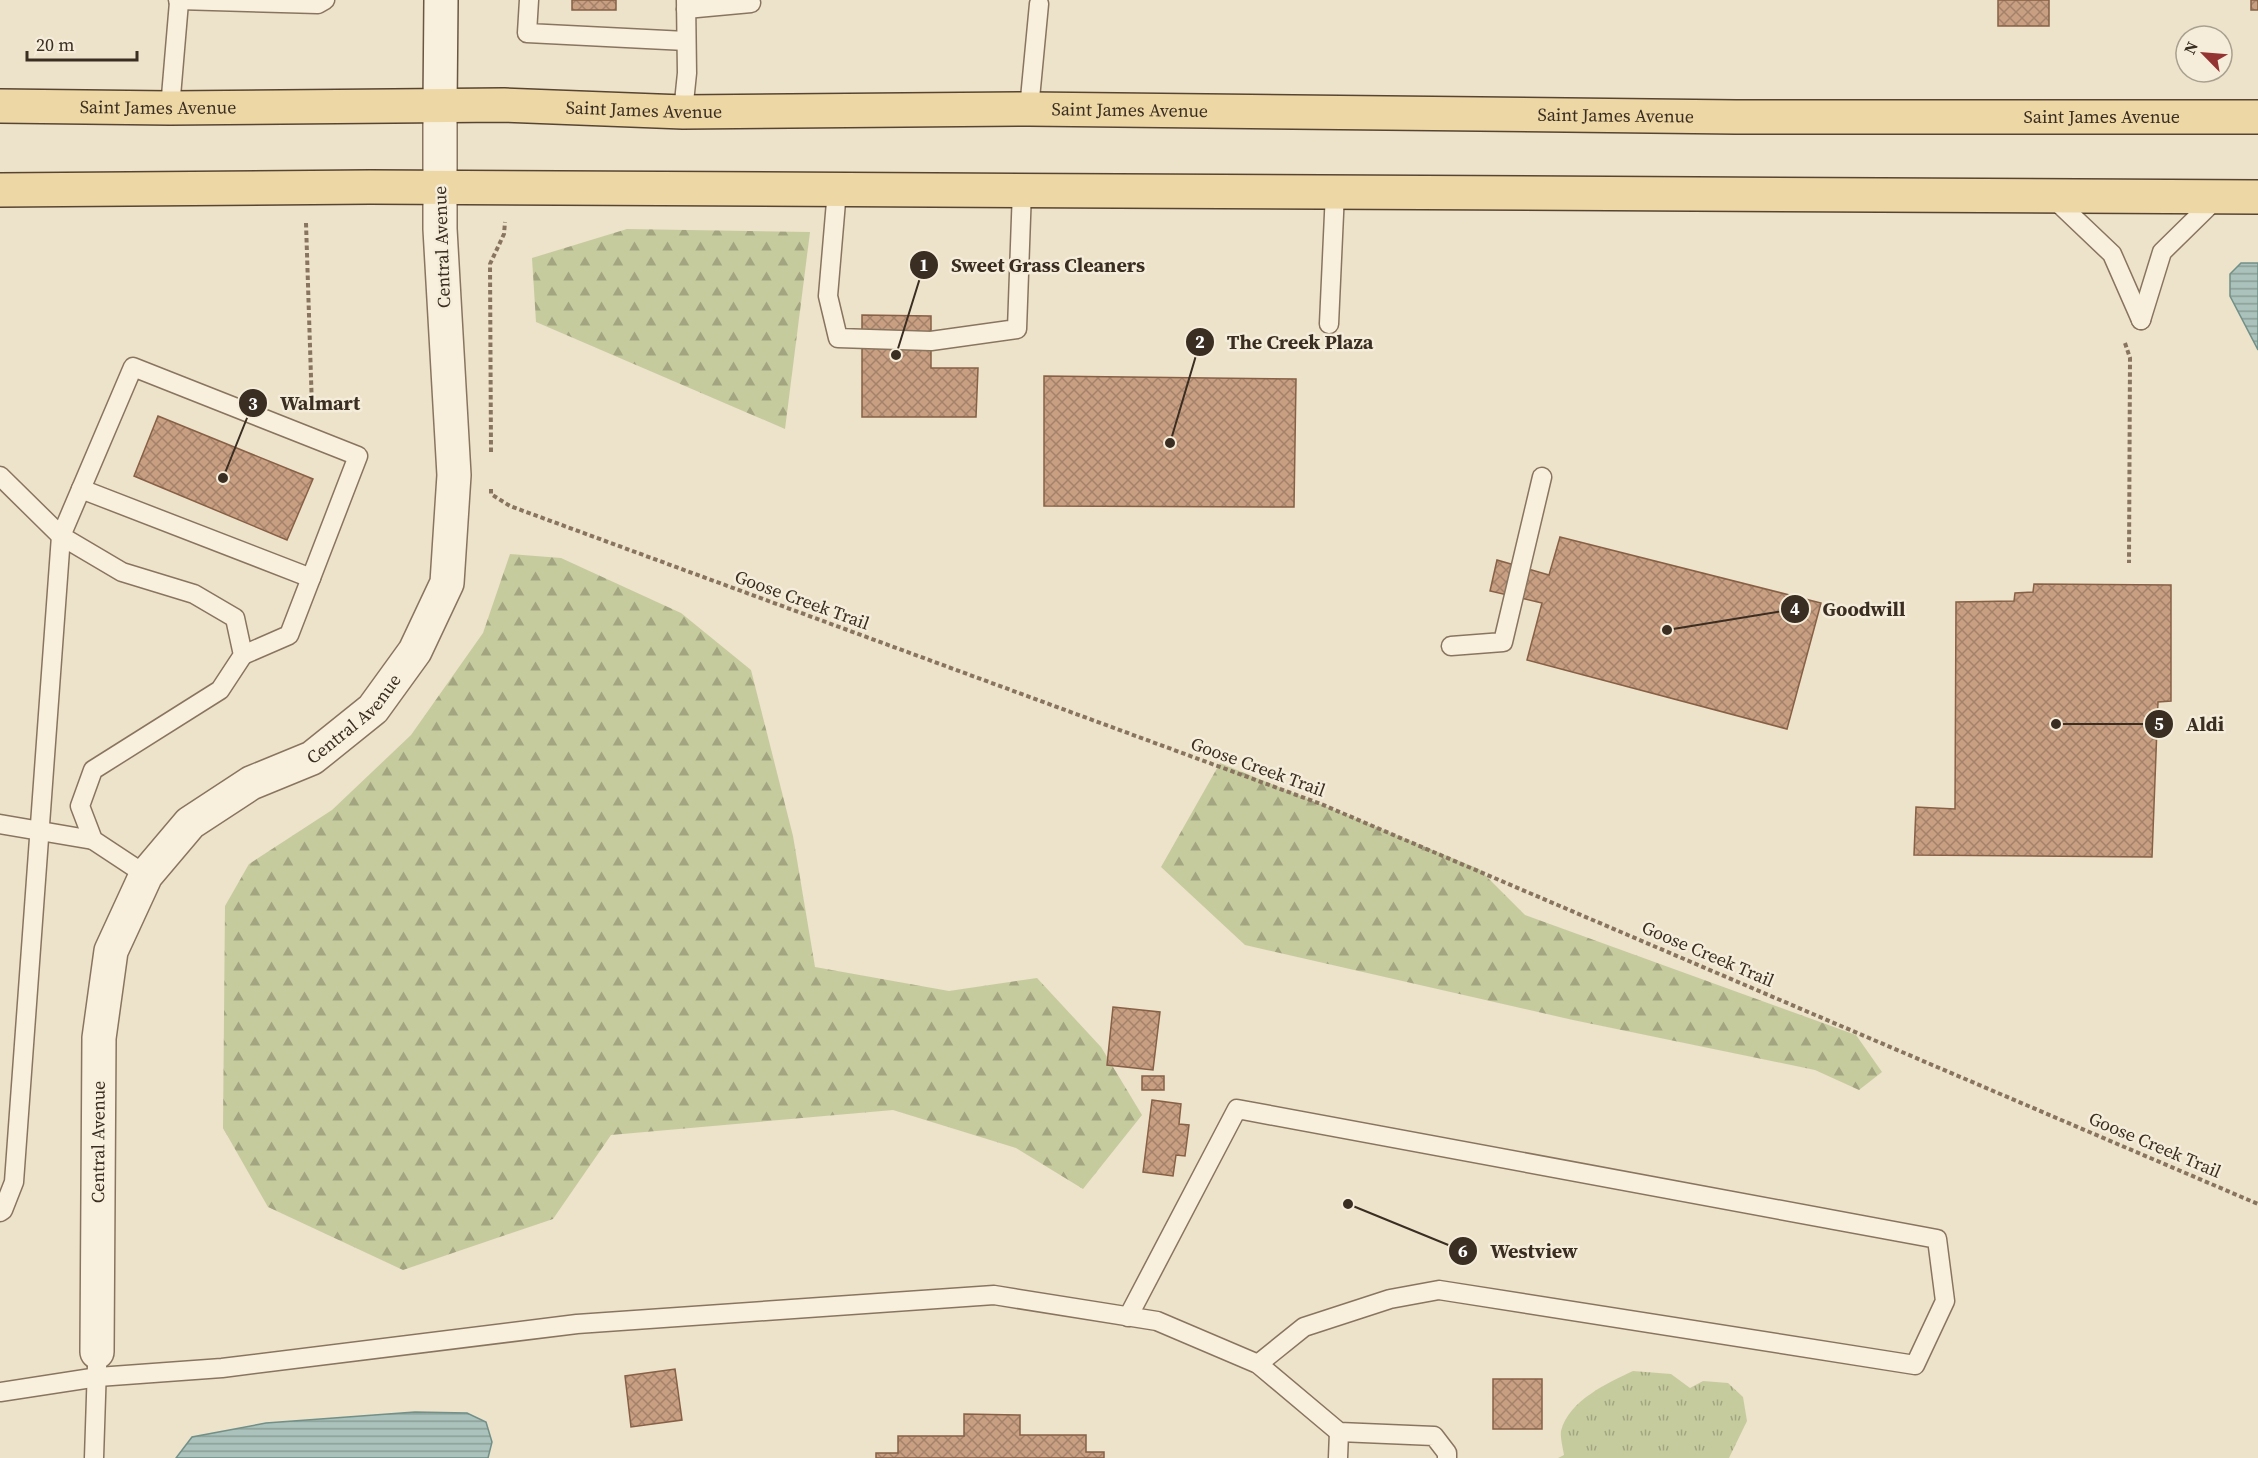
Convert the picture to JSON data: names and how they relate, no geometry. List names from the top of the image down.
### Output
{
  "streets": {
    "main road": ["Saint James Avenue"],
    "street": ["Central Avenue"],
    "path": ["Goose Creek Trail"]
  },
  "crossings": [
    ["Saint James Avenue", "Central Avenue"]
  ],
  "places": [
    "Sweet Grass Cleaners",
    "The Creek Plaza",
    "Walmart",
    "Goodwill",
    "Aldi",
    "Westview"
  ],
  "scale_bar": "20 m",
  "north": "top left"
}
